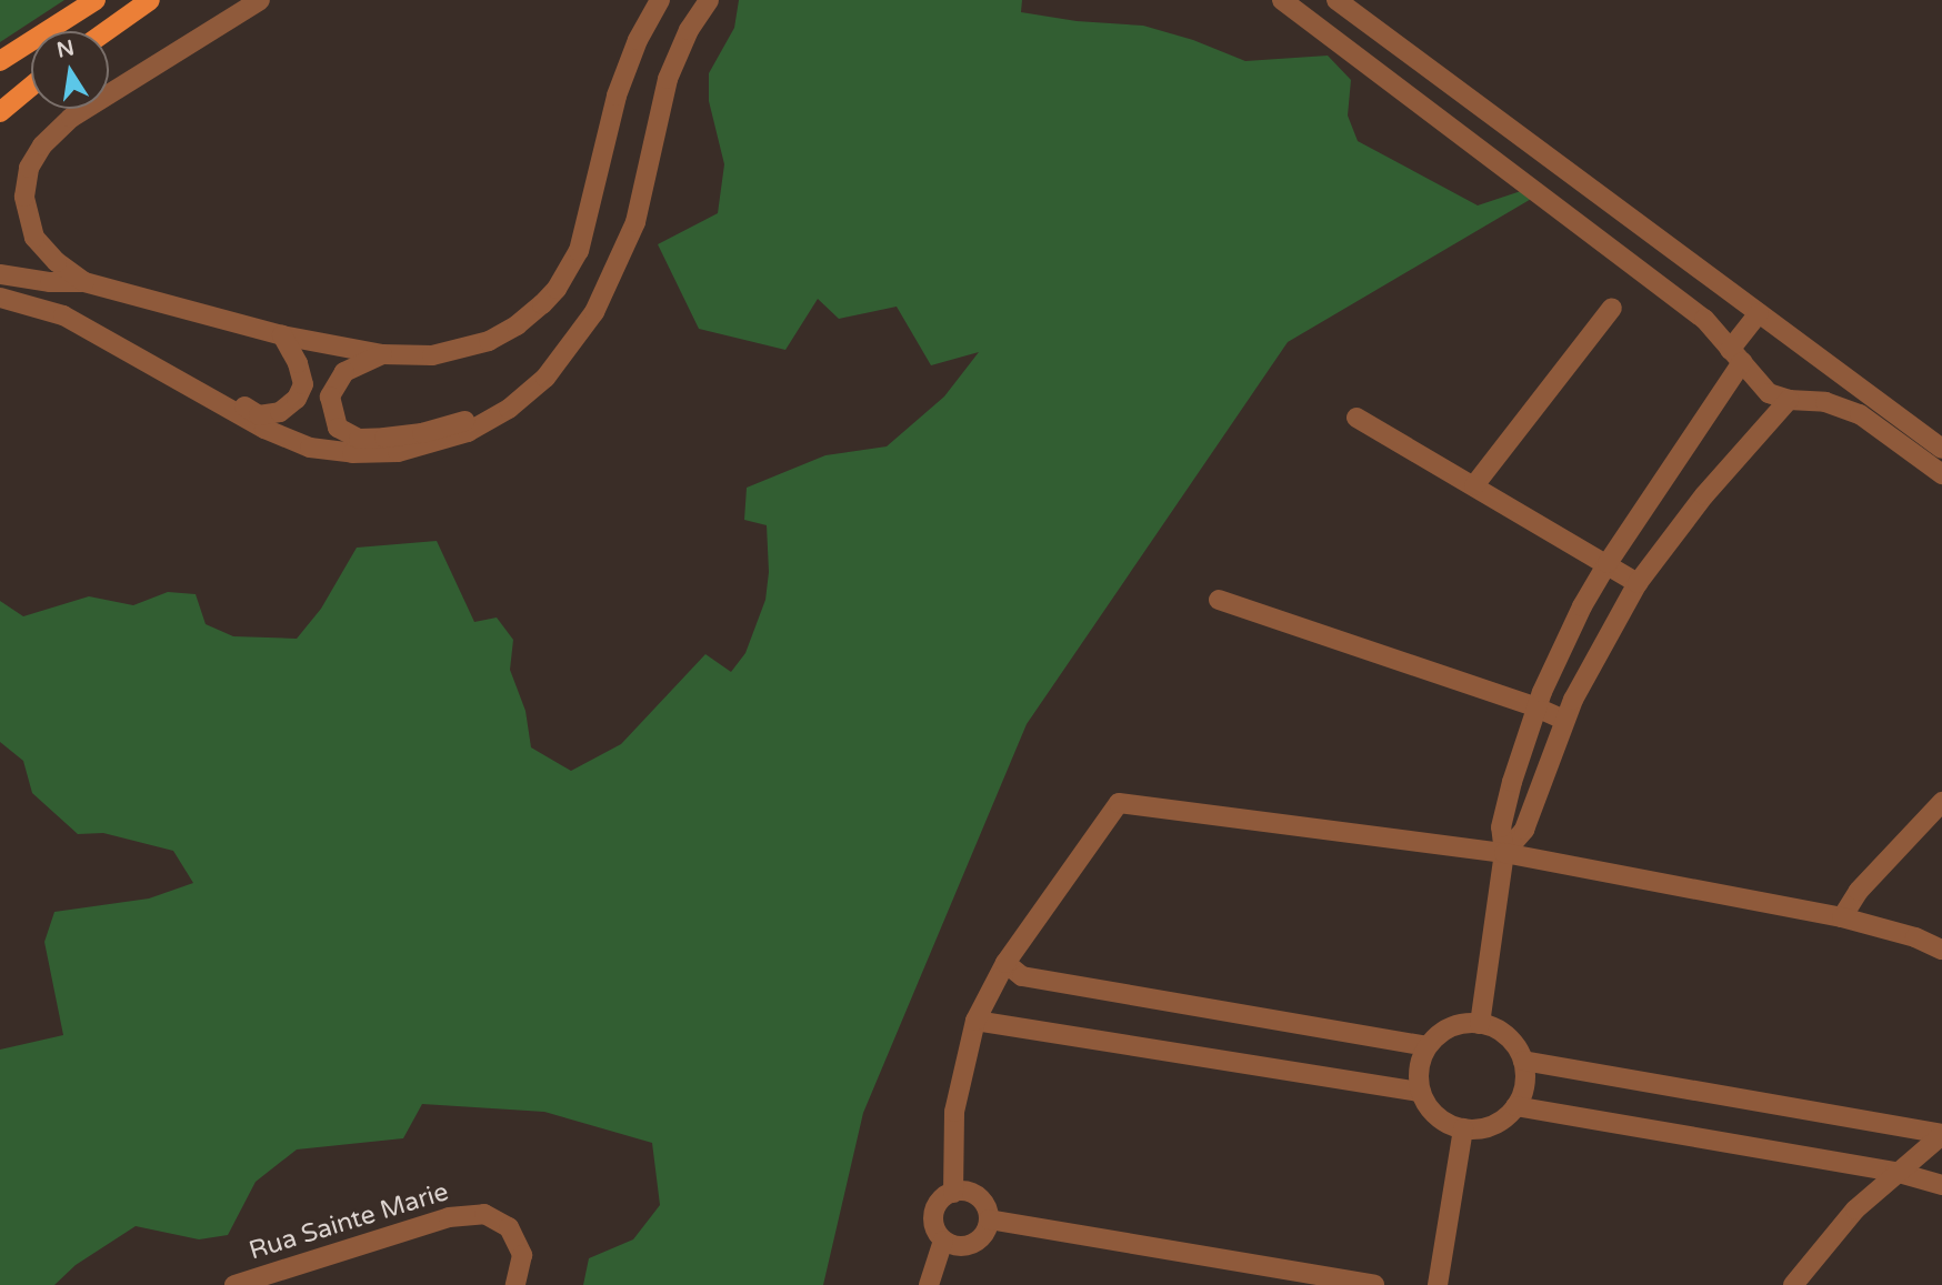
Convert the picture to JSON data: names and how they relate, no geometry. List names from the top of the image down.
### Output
{
  "streets": {
    "street": ["Rua Sainte Marie"]
  },
  "north": "top"
}
